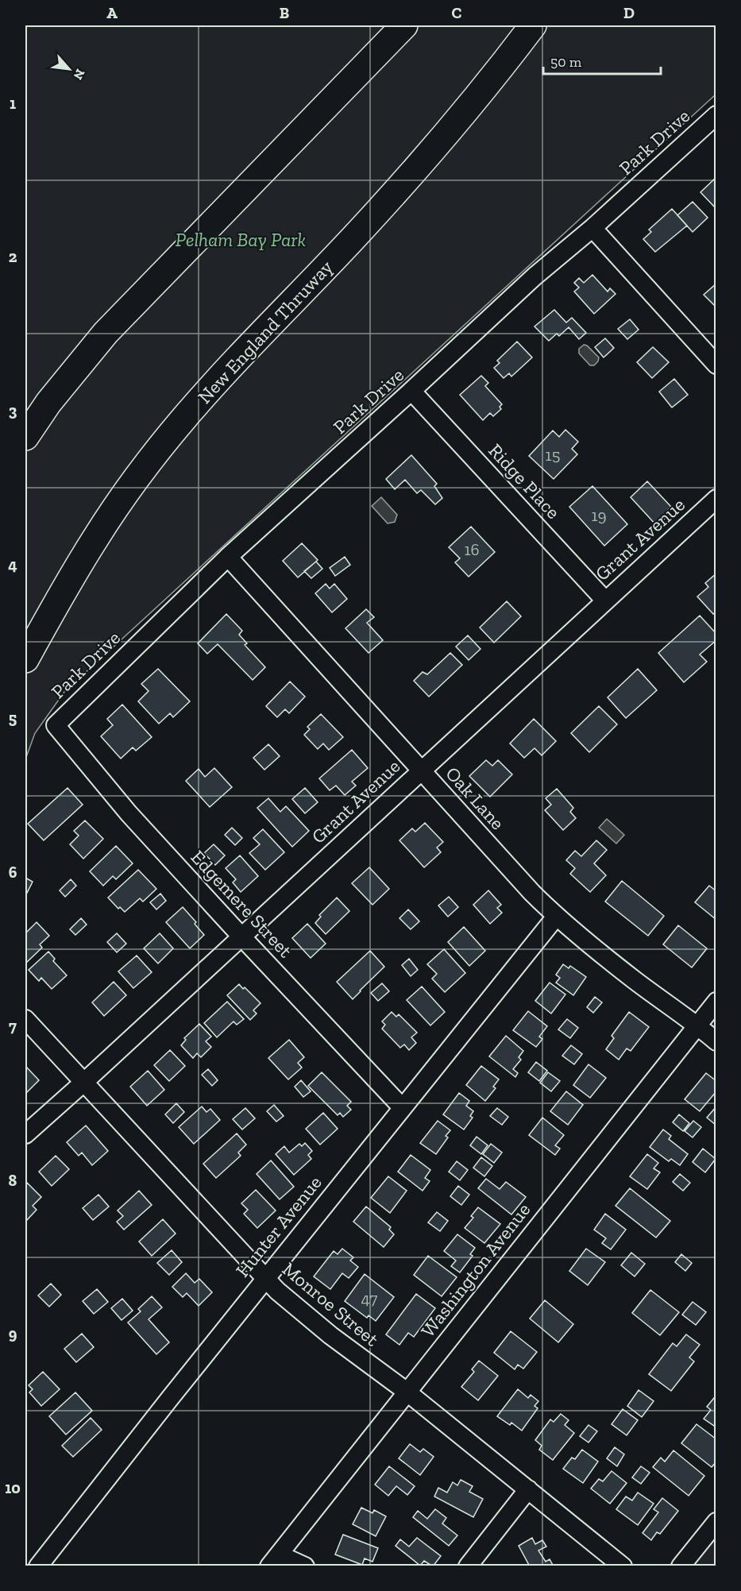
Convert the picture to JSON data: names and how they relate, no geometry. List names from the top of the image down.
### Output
{
  "streets": {
    "highway": ["New England Thruway"],
    "street": [
      "Park Drive",
      "Ridge Place",
      "Grant Avenue",
      "Oak Lane",
      "Edgemere Street",
      "Hunter Avenue",
      "Washington Avenue",
      "Monroe Street"
    ]
  },
  "crossings": [
    ["Park Drive", "Ridge Place"],
    ["Park Drive", "Oak Lane"],
    ["Park Drive", "Edgemere Street"],
    ["Ridge Place", "Grant Avenue"],
    ["Grant Avenue", "Oak Lane"],
    ["Grant Avenue", "Edgemere Street"],
    ["Grant Avenue", "Monroe Street"],
    ["Oak Lane", "Hunter Avenue"],
    ["Oak Lane", "Washington Avenue"],
    ["Edgemere Street", "Hunter Avenue"],
    ["Hunter Avenue", "Monroe Street"],
    ["Washington Avenue", "Monroe Street"]
  ],
  "parks": ["Pelham Bay Park"],
  "house_numbers": [
    "15",
    "19",
    "16",
    "47"
  ],
  "scale_bar": "50 m",
  "north": "bottom right",
  "grid": {
    "columns": [
      "A",
      "B",
      "C",
      "D"
    ],
    "rows": [
      "1",
      "2",
      "3",
      "4",
      "5",
      "6",
      "7",
      "8",
      "9",
      "10"
    ]
  }
}
